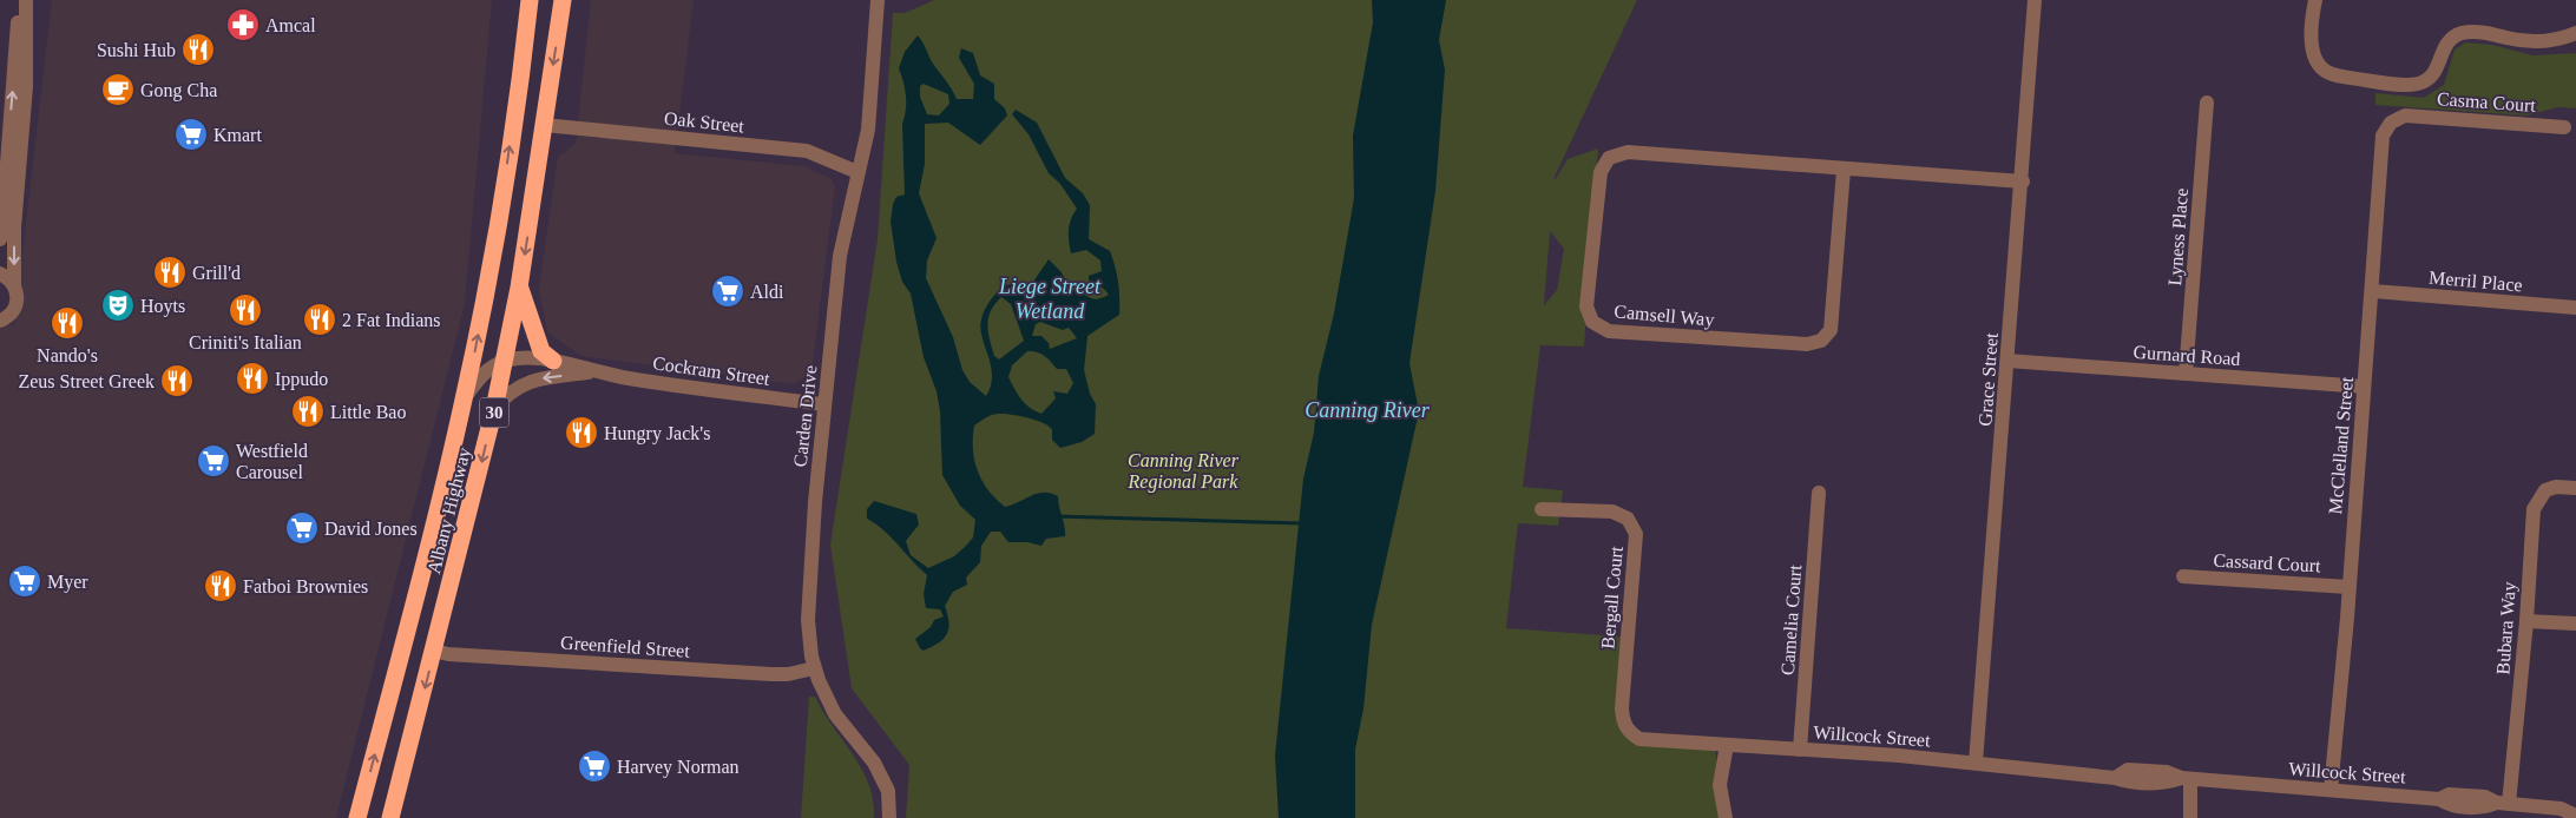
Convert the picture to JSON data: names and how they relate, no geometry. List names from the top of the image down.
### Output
{
  "streets": {
    "highway": ["30", "Albany Highway"],
    "street": [
      "Casma Court",
      "Oak Street",
      "Lyness Place",
      "Merril Place",
      "Camsell Way",
      "Gurnard Road",
      "Cockram Street",
      "Grace Street",
      "Carden Drive",
      "McClelland Street",
      "Cassard Court",
      "Bergall Court",
      "Camelia Court",
      "Bubara Way",
      "Greenfield Street",
      "Willcock Street"
    ]
  },
  "crossings": [
    ["Casma Court", "McClelland Street"],
    ["Oak Street", "Carden Drive"],
    ["Oak Street", "Albany Highway"],
    ["Lyness Place", "Gurnard Road"],
    ["Merril Place", "McClelland Street"],
    ["Camsell Way", "Grace Street"],
    ["Gurnard Road", "Grace Street"],
    ["Gurnard Road", "McClelland Street"],
    ["Cockram Street", "Carden Drive"],
    ["Cockram Street", "Albany Highway"],
    ["Grace Street", "Willcock Street"],
    ["Carden Drive", "Greenfield Street"],
    ["McClelland Street", "Cassard Court"],
    ["McClelland Street", "Willcock Street"],
    ["Albany Highway", "Greenfield Street"],
    ["Bergall Court", "Willcock Street"],
    ["Camelia Court", "Willcock Street"],
    ["Bubara Way", "Willcock Street"]
  ],
  "water": ["Liege Street Wetland", "Canning River"],
  "parks": ["Canning River Regional Park"],
  "places": {
    "pharmacy": ["Amcal"],
    "restaurant": [
      "Sushi Hub",
      "Grill'd",
      "Criniti's Italian",
      "2 Fat Indians",
      "Nando's",
      "Ippudo",
      "Zeus Street Greek",
      "Little Bao",
      "Hungry Jack's",
      "Fatboi Brownies"
    ],
    "cafe": ["Gong Cha"],
    "supermarket": [
      "Kmart",
      "Aldi",
      "Westfield Carousel",
      "David Jones",
      "Myer",
      "Harvey Norman"
    ],
    "theatre": ["Hoyts"]
  }
}
